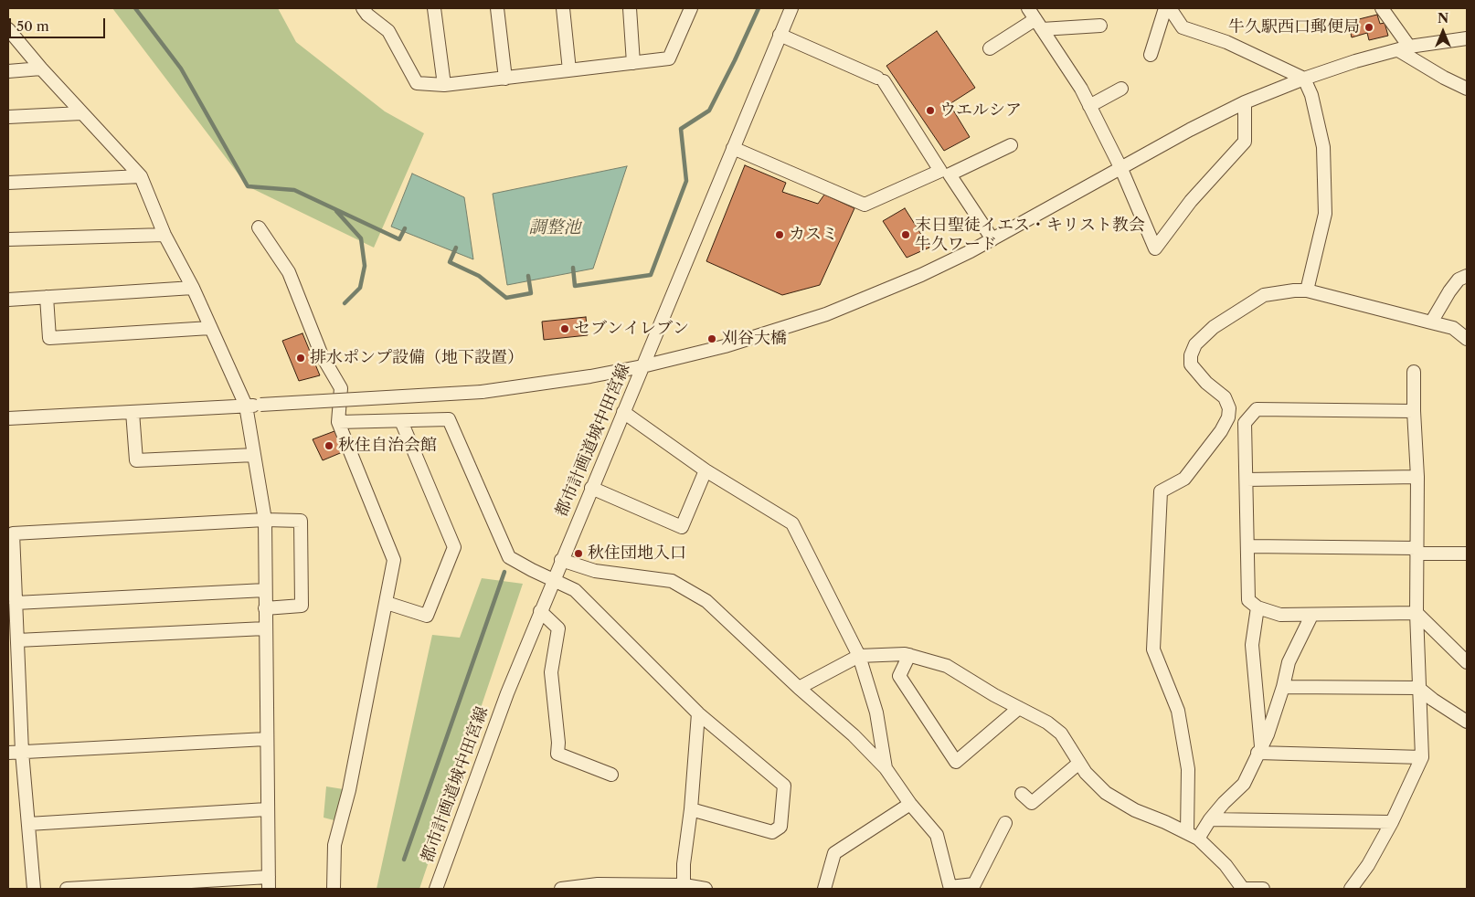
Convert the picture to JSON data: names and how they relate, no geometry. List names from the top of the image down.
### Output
{
  "streets": {
    "street": ["都市計画道城中田宮線"]
  },
  "water": ["調整池"],
  "places": [
    "牛久駅西口郵便局",
    "ウエルシア",
    "カスミ",
    "末日聖徒イエス・キリスト教会 牛久ワード",
    "セブンイレブン",
    "刈谷大橋",
    "排水ポンプ設備（地下設置）",
    "秋住自治会館",
    "秋住団地入口"
  ],
  "scale_bar": "50 m",
  "north": "top"
}
